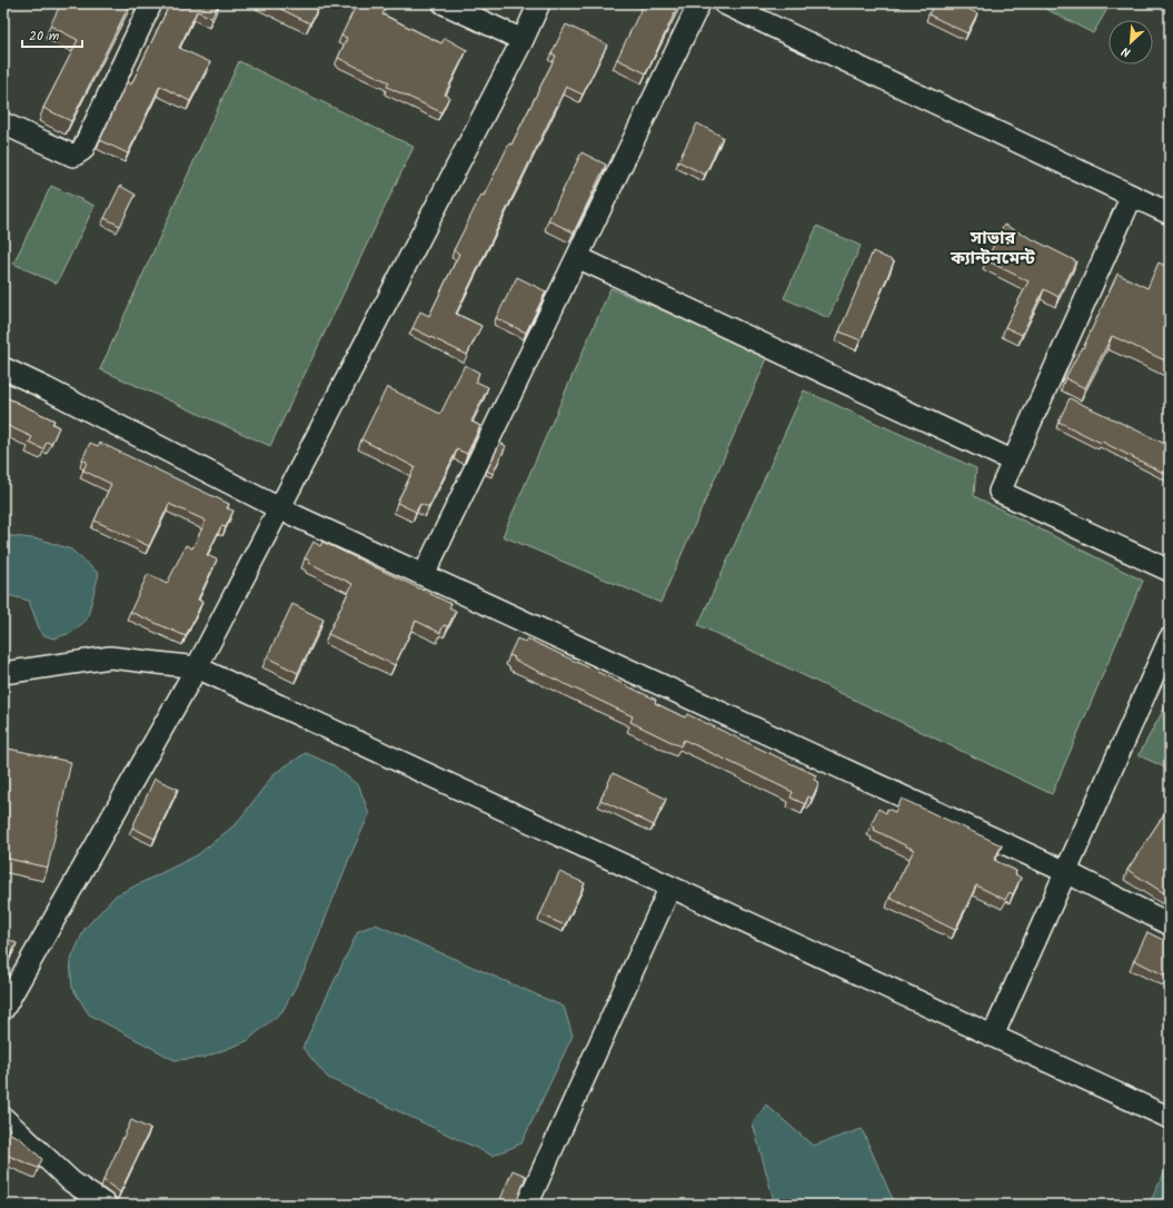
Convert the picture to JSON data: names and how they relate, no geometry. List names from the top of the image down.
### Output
{
  "districts": ["সাভার ক্যান্টনমেন্ট"],
  "scale_bar": "20 m",
  "north": "bottom left"
}
